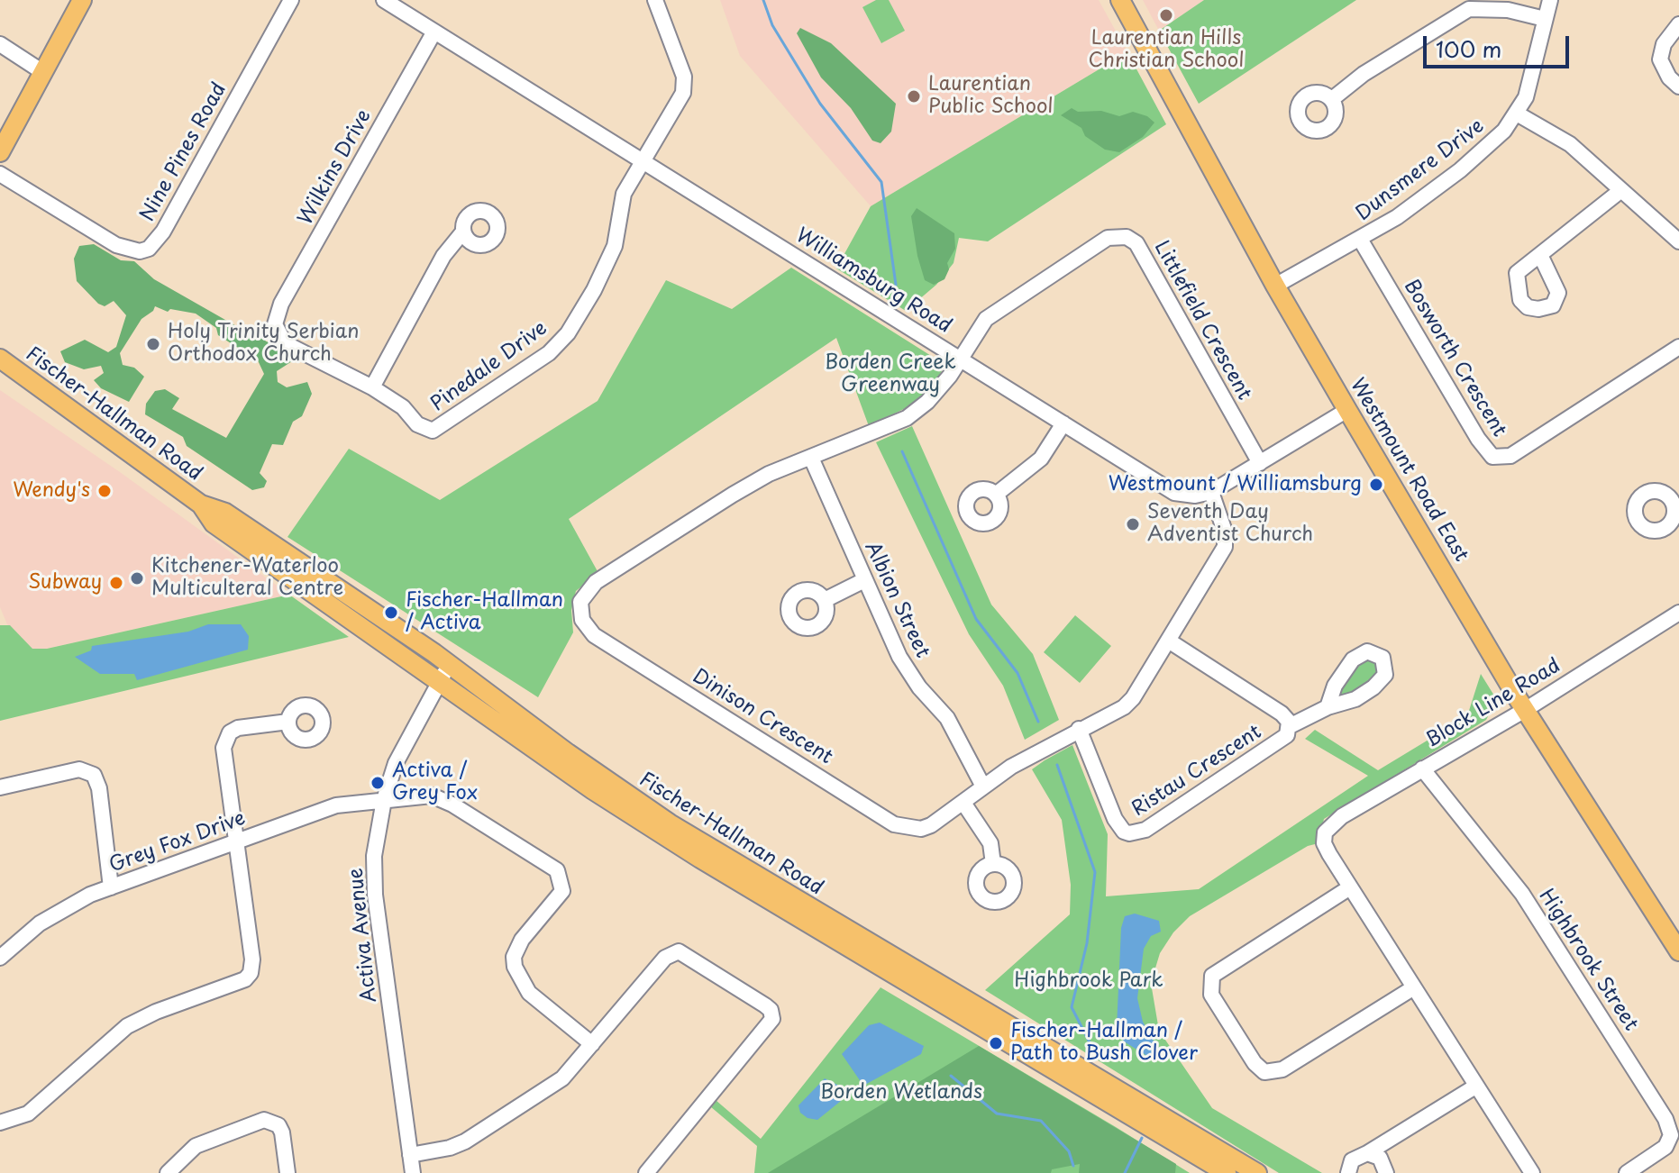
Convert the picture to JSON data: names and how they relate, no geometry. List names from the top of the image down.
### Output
{
  "streets": {
    "main road": ["Fischer-Hallman Road", "Westmount Road East"],
    "street": [
      "Nine Pines Road",
      "Wilkins Drive",
      "Dunsmere Drive",
      "Williamsburg Road",
      "Littlefield Crescent",
      "Bosworth Crescent",
      "Pinedale Drive",
      "Albion Street",
      "Block Line Road",
      "Dinison Crescent",
      "Ristau Crescent",
      "Grey Fox Drive",
      "Activa Avenue",
      "Highbrook Street"
    ]
  },
  "crossings": [
    ["Wilkins Drive", "Williamsburg Road"],
    ["Wilkins Drive", "Pinedale Drive"],
    ["Dunsmere Drive", "Bosworth Crescent"],
    ["Dunsmere Drive", "Westmount Road East"],
    ["Williamsburg Road", "Littlefield Crescent"],
    ["Williamsburg Road", "Pinedale Drive"],
    ["Williamsburg Road", "Westmount Road East"],
    ["Williamsburg Road", "Dinison Crescent"],
    ["Littlefield Crescent", "Dinison Crescent"],
    ["Fischer-Hallman Road", "Activa Avenue"],
    ["Westmount Road East", "Block Line Road"],
    ["Albion Street", "Dinison Crescent"],
    ["Block Line Road", "Highbrook Street"],
    ["Dinison Crescent", "Ristau Crescent"],
    ["Grey Fox Drive", "Activa Avenue"]
  ],
  "parks": ["Borden Creek Greenway", "Highbrook Park", "Borden Wetlands"],
  "places": [
    "Laurentian Hills Christian School",
    "Laurentian Public School",
    "Holy Trinity Serbian Orthodox Church",
    "Westmount / Williamsburg",
    "Wendy's",
    "Seventh Day Adventist Church",
    "Kitchener-Waterloo Multiculteral Centre",
    "Subway",
    "Fischer-Hallman / Activa",
    "Activa / Grey Fox",
    "Fischer-Hallman / Path to Bush Clover"
  ],
  "scale_bar": "100 m"
}
